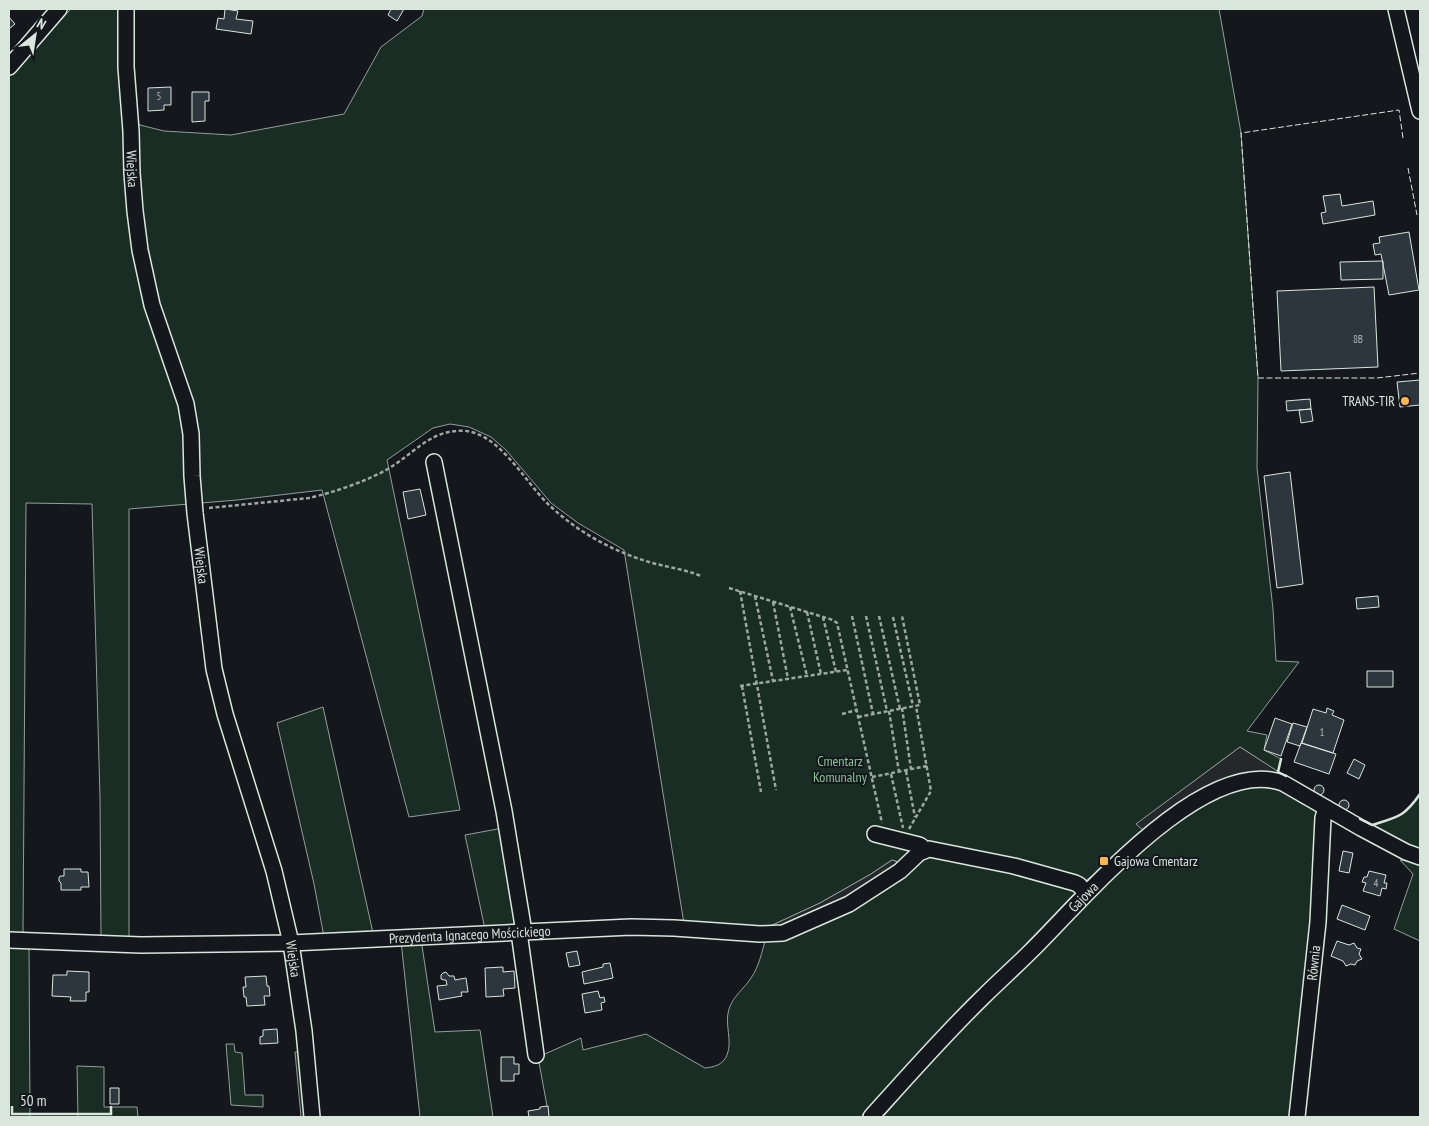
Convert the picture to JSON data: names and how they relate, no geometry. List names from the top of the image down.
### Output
{
  "streets": {
    "street": [
      "Wiejska",
      "Gajowa",
      "Prezydenta Ignacego Mościckiego",
      "Równia"
    ]
  },
  "crossings": [
    ["Wiejska", "Prezydenta Ignacego Mościckiego"],
    ["Gajowa", "Równia"]
  ],
  "parks": ["Cmentarz Komunalny"],
  "places": {
    "other": ["TRANS-TIR"],
    "transit": ["Gajowa Cmentarz"]
  },
  "house_numbers": [
    "5",
    "8B",
    "1",
    "4"
  ],
  "scale_bar": "50 m",
  "north": "top right"
}
